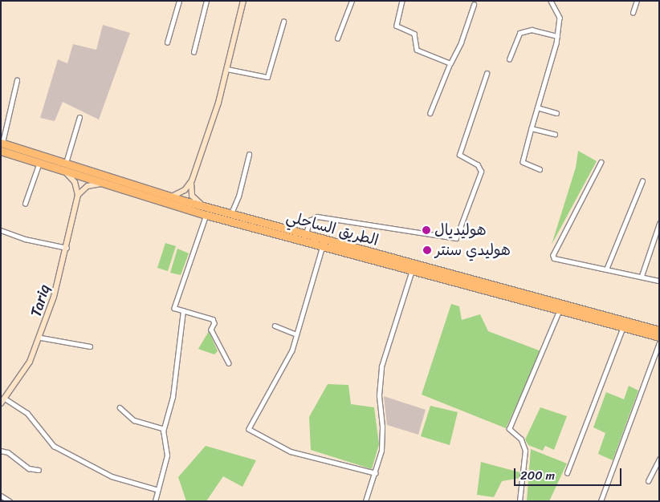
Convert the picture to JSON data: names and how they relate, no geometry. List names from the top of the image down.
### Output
{
  "streets": {
    "highway": ["الطريق الساحلي"],
    "main road": ["Tariq"]
  },
  "places": ["هوليديال", "هوليدي سنتر"],
  "scale_bar": "200 m"
}
